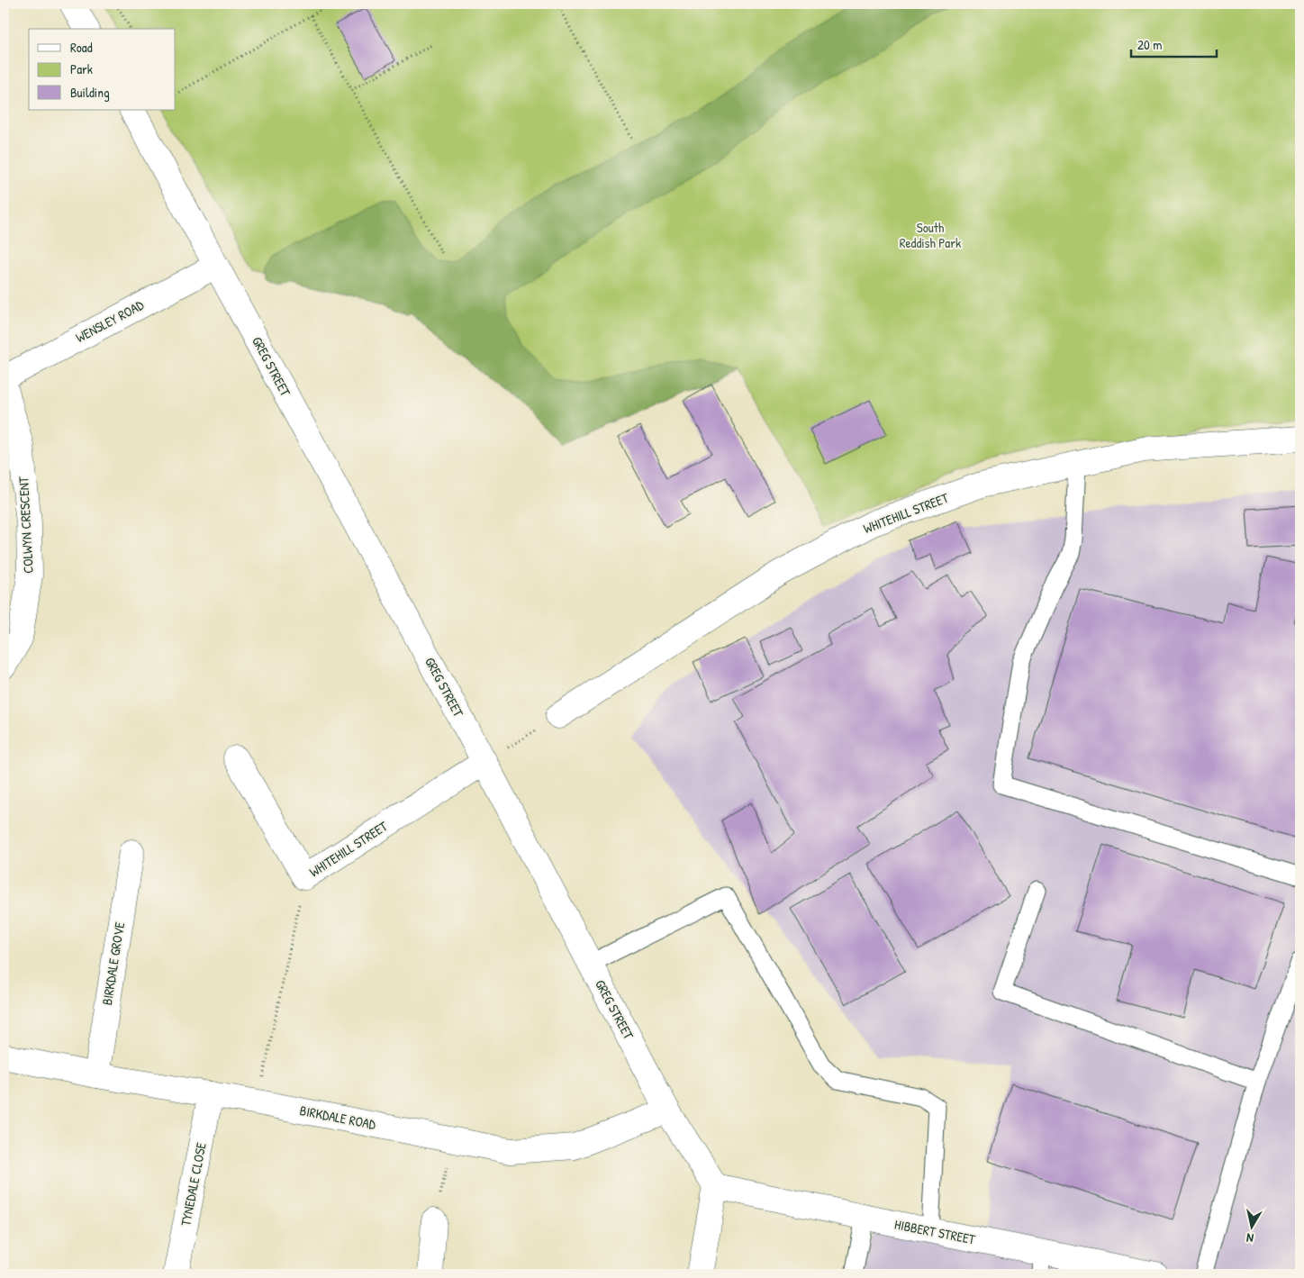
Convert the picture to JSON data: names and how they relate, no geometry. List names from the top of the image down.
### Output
{
  "streets": {
    "street": [
      "WENSLEY ROAD",
      "GREG STREET",
      "WHITEHILL STREET",
      "COLWYN CRESCENT",
      "BIRKDALE GROVE",
      "BIRKDALE ROAD",
      "TYNEDALE CLOSE",
      "HIBBERT STREET"
    ]
  },
  "crossings": [
    ["WENSLEY ROAD", "GREG STREET"],
    ["GREG STREET", "WHITEHILL STREET"],
    ["GREG STREET", "BIRKDALE ROAD"],
    ["GREG STREET", "HIBBERT STREET"],
    ["BIRKDALE GROVE", "BIRKDALE ROAD"],
    ["BIRKDALE ROAD", "TYNEDALE CLOSE"]
  ],
  "parks": ["South Reddish Park"],
  "legend": ["Road", "Park", "Building"],
  "scale_bar": "20 m",
  "north": "bottom"
}
